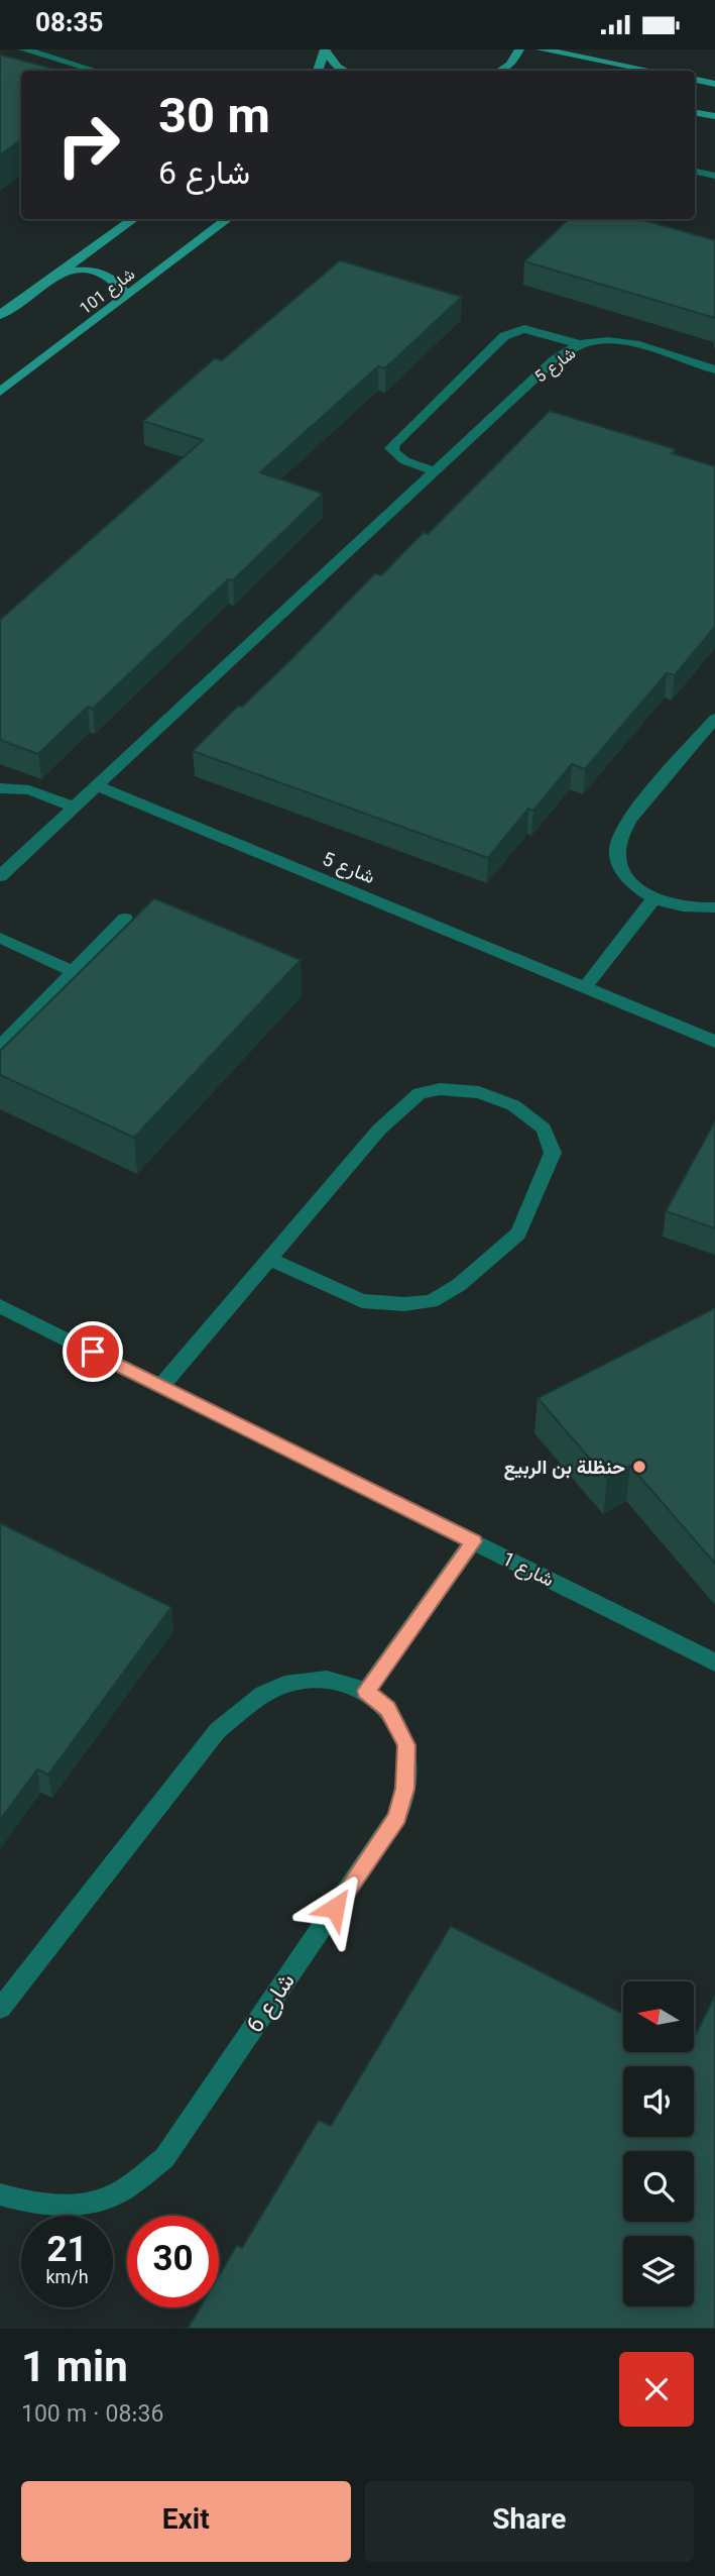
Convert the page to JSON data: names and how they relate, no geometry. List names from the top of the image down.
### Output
{
  "streets": {
    "street": [
      "شارع 101",
      "شارع 5",
      "شارع 1",
      "شارع 6"
    ]
  },
  "places": ["حنظلة بن الربيع"],
  "north": "left",
  "page": {
    "status": "08:35",
    "turn": ["30 m", "شارع 6"],
    "speed": "21 km/h",
    "limit": "30",
    "heading": ["1 min", "100 m · 08:36"],
    "buttons": ["Exit", "Share"]
  }
}
